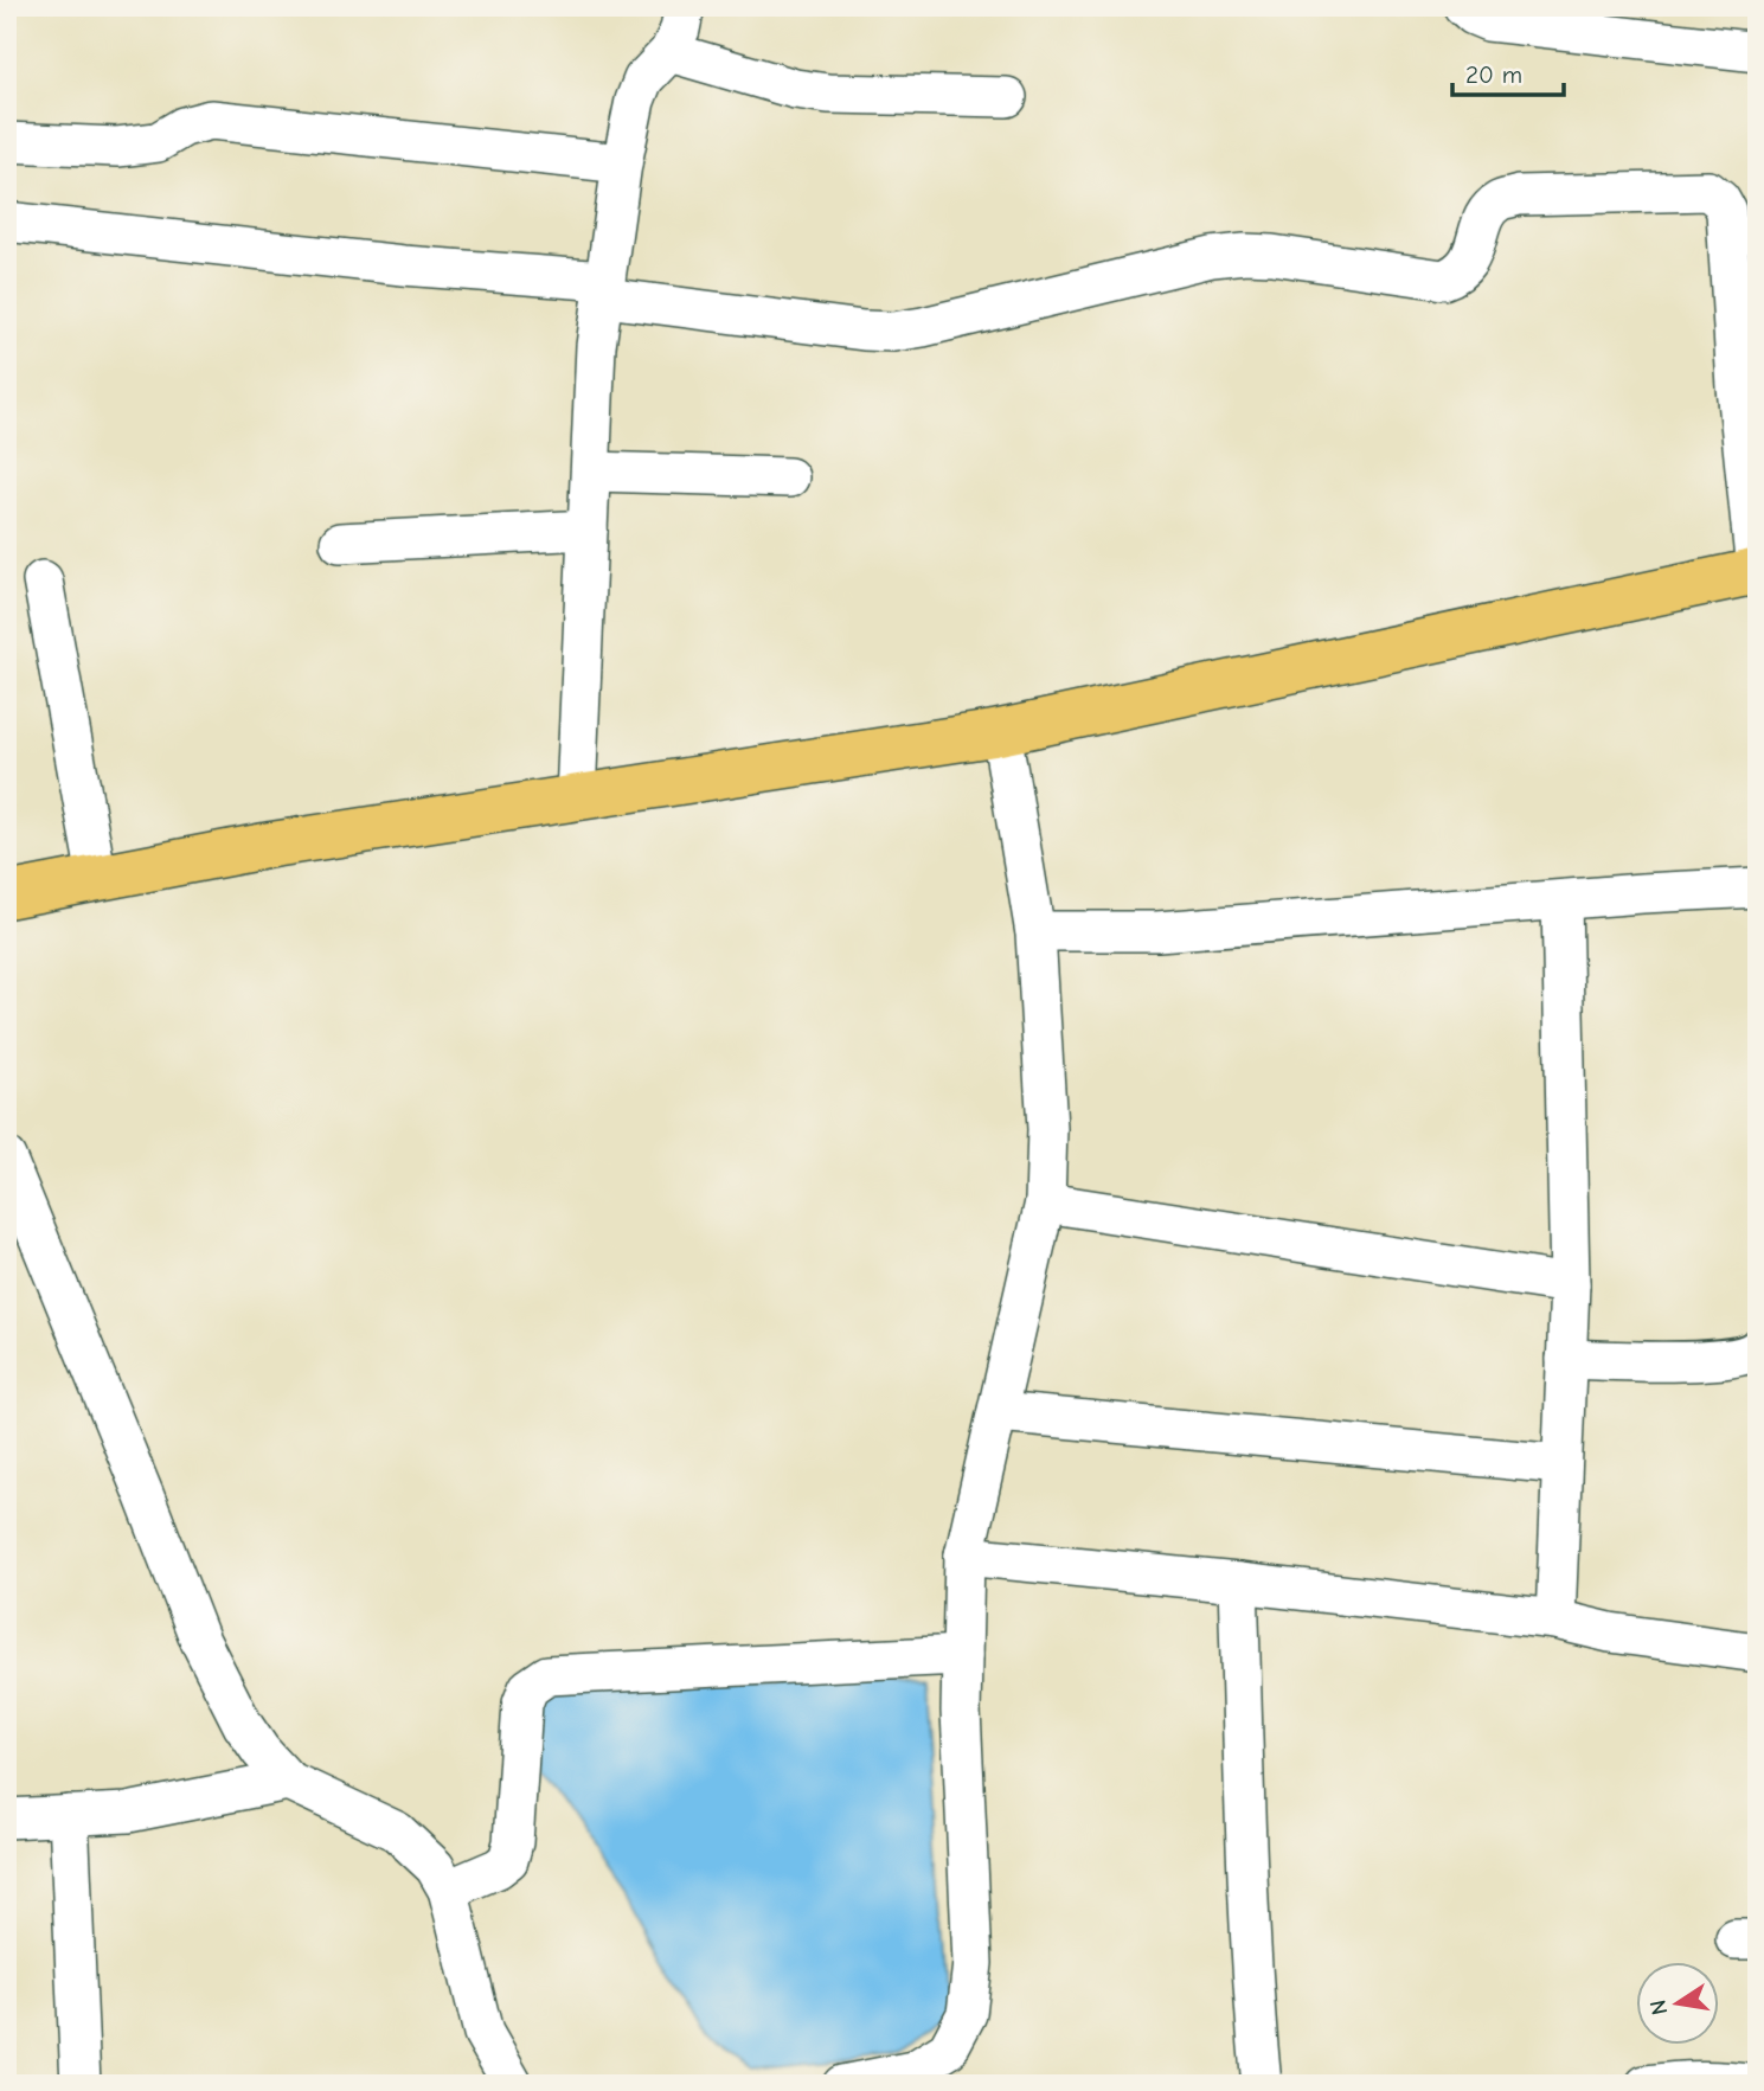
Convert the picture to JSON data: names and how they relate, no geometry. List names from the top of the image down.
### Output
{
  "scale_bar": "20 m",
  "north": "left"
}
